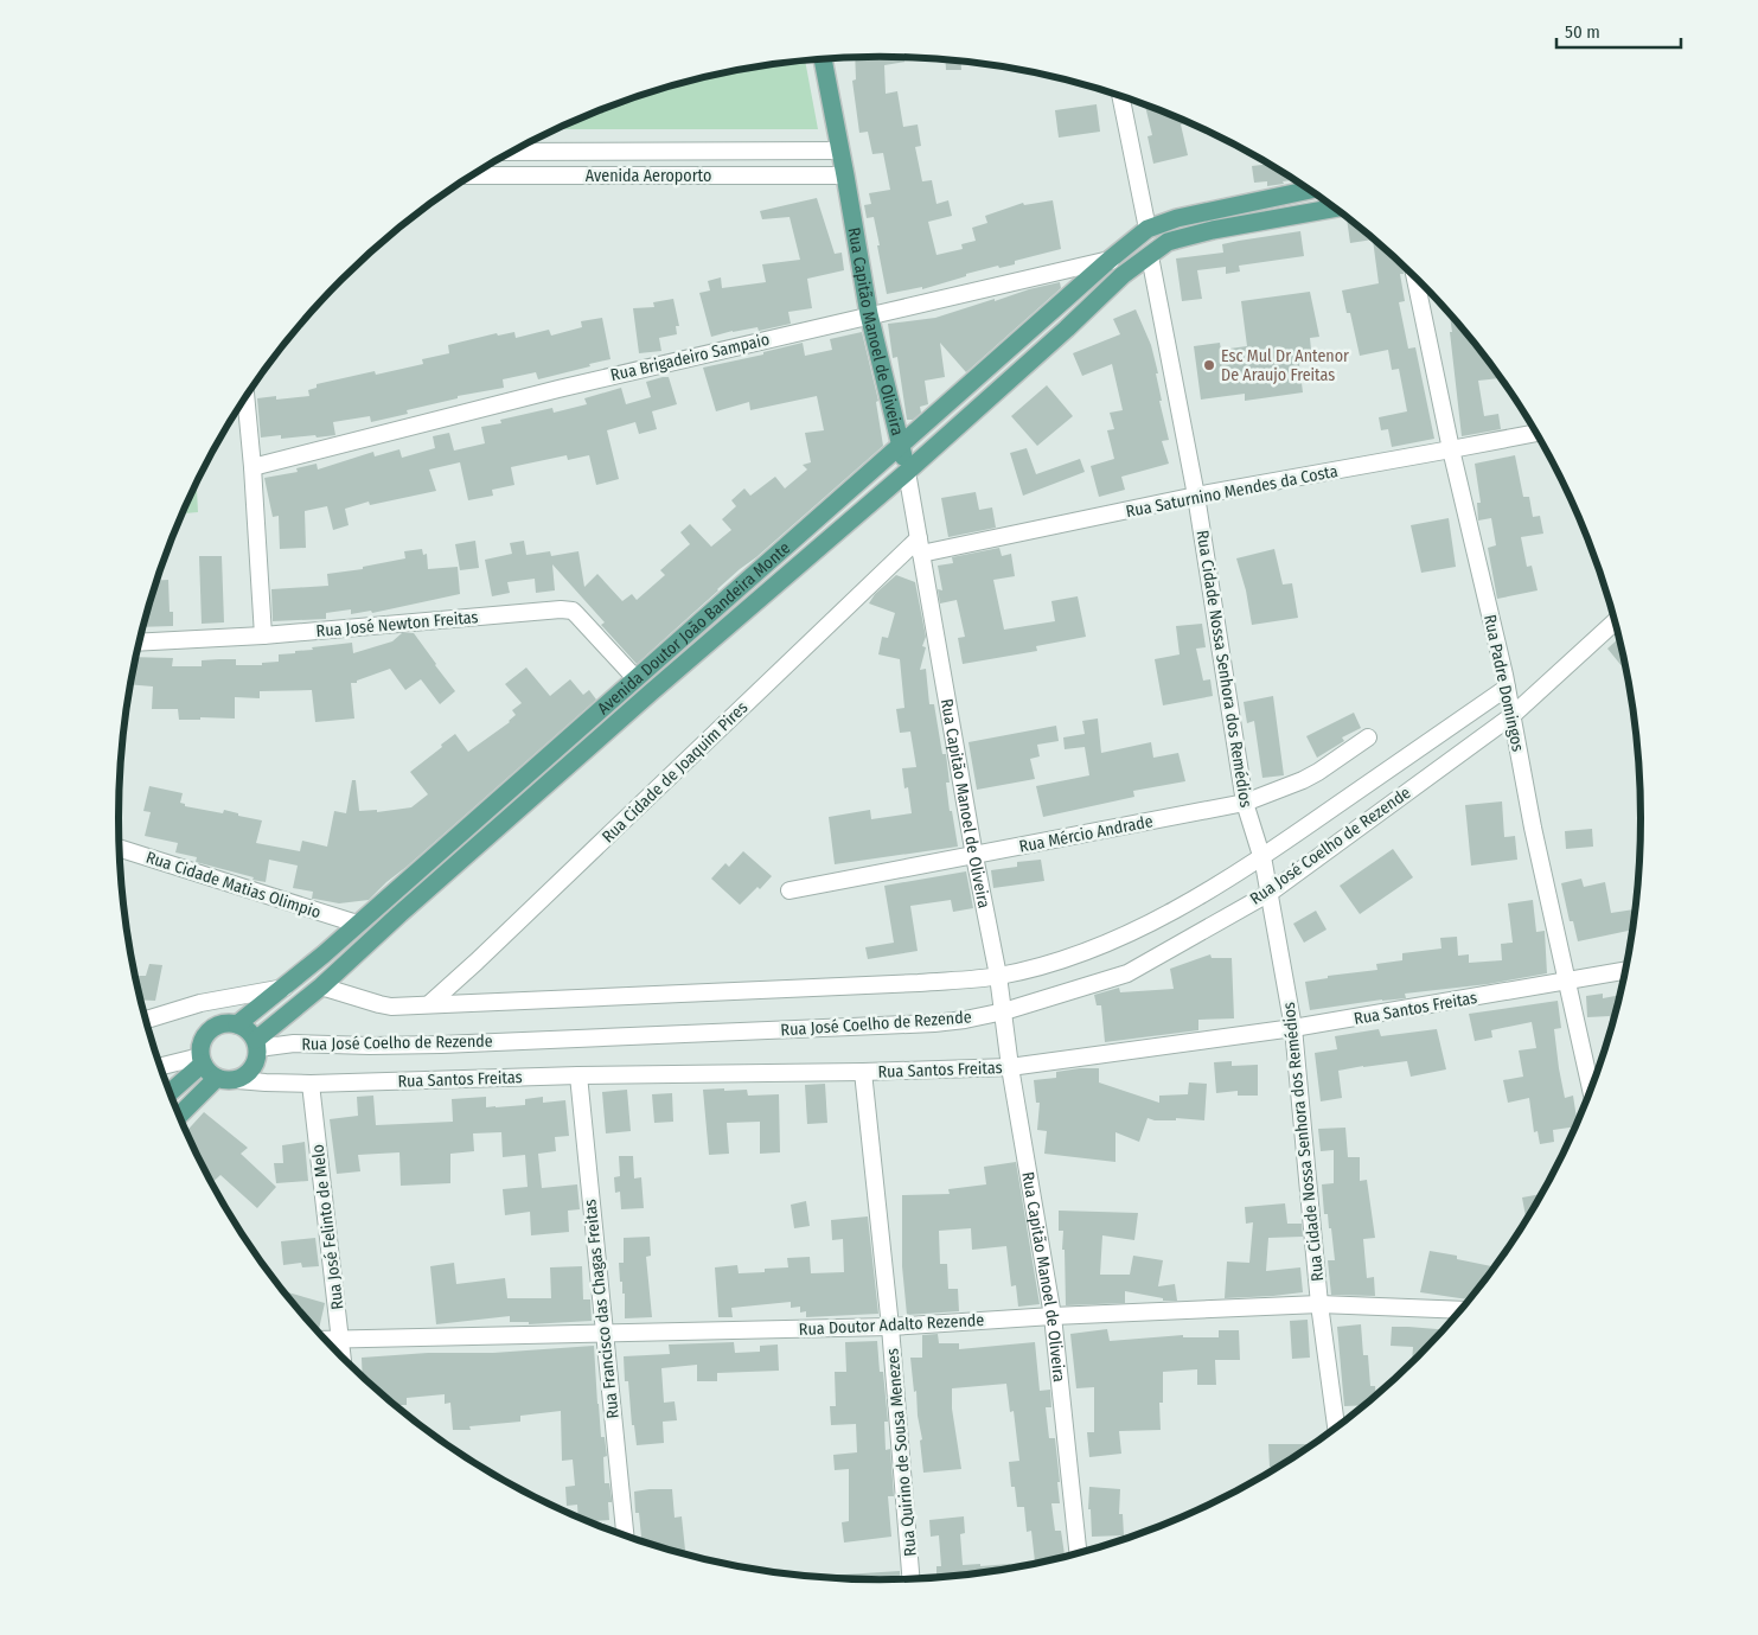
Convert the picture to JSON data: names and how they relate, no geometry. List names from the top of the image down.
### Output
{
  "streets": {
    "main road": ["Rua Capitão Manoel de Oliveira", "Avenida Doutor João Bandeira Monte"],
    "street": [
      "Avenida Aeroporto",
      "Rua Brigadeiro Sampaio",
      "Rua Saturnino Mendes da Costa",
      "Rua José Newton Freitas",
      "Rua Cidade Nossa Senhora dos Remédios",
      "Rua Padre Domingos",
      "Rua Cidade de Joaquim Pires",
      "Rua Mércio Andrade",
      "Rua José Coelho de Rezende",
      "Rua Cidade Matias Olimpio",
      "Rua Santos Freitas",
      "Rua José Felinto de Melo",
      "Rua Francisco das Chagas Freitas",
      "Rua Doutor Adalto Rezende",
      "Rua Quirino de Sousa Menezes"
    ]
  },
  "crossings": [
    ["Avenida Aeroporto", "Rua Capitão Manoel de Oliveira"],
    ["Rua Capitão Manoel de Oliveira", "Rua Brigadeiro Sampaio"],
    ["Rua Capitão Manoel de Oliveira", "Rua Saturnino Mendes da Costa"],
    ["Rua Capitão Manoel de Oliveira", "Avenida Doutor João Bandeira Monte"],
    ["Rua Capitão Manoel de Oliveira", "Rua Cidade de Joaquim Pires"],
    ["Rua Capitão Manoel de Oliveira", "Rua Mércio Andrade"],
    ["Rua Capitão Manoel de Oliveira", "Rua José Coelho de Rezende"],
    ["Rua Capitão Manoel de Oliveira", "Rua Santos Freitas"],
    ["Rua Capitão Manoel de Oliveira", "Rua Doutor Adalto Rezende"],
    ["Rua Brigadeiro Sampaio", "Avenida Doutor João Bandeira Monte"],
    ["Rua Saturnino Mendes da Costa", "Rua Cidade Nossa Senhora dos Remédios"],
    ["Rua Saturnino Mendes da Costa", "Rua Padre Domingos"],
    ["Rua Saturnino Mendes da Costa", "Rua Cidade de Joaquim Pires"],
    ["Rua José Newton Freitas", "Avenida Doutor João Bandeira Monte"],
    ["Avenida Doutor João Bandeira Monte", "Rua Cidade Nossa Senhora dos Remédios"],
    ["Avenida Doutor João Bandeira Monte", "Rua José Coelho de Rezende"],
    ["Avenida Doutor João Bandeira Monte", "Rua Cidade Matias Olimpio"],
    ["Avenida Doutor João Bandeira Monte", "Rua Santos Freitas"],
    ["Rua Cidade Nossa Senhora dos Remédios", "Rua Mércio Andrade"],
    ["Rua Cidade Nossa Senhora dos Remédios", "Rua José Coelho de Rezende"],
    ["Rua Cidade Nossa Senhora dos Remédios", "Rua Santos Freitas"],
    ["Rua Cidade Nossa Senhora dos Remédios", "Rua Doutor Adalto Rezende"],
    ["Rua Padre Domingos", "Rua José Coelho de Rezende"],
    ["Rua Padre Domingos", "Rua Santos Freitas"],
    ["Rua Cidade de Joaquim Pires", "Rua José Coelho de Rezende"],
    ["Rua José Coelho de Rezende", "Rua Santos Freitas"],
    ["Rua Santos Freitas", "Rua José Felinto de Melo"],
    ["Rua Santos Freitas", "Rua Francisco das Chagas Freitas"],
    ["Rua Santos Freitas", "Rua Quirino de Sousa Menezes"],
    ["Rua José Felinto de Melo", "Rua Doutor Adalto Rezende"],
    ["Rua Francisco das Chagas Freitas", "Rua Doutor Adalto Rezende"],
    ["Rua Doutor Adalto Rezende", "Rua Quirino de Sousa Menezes"]
  ],
  "places": ["Esc Mul Dr Antenor De Araujo Freitas"],
  "scale_bar": "50 m"
}
